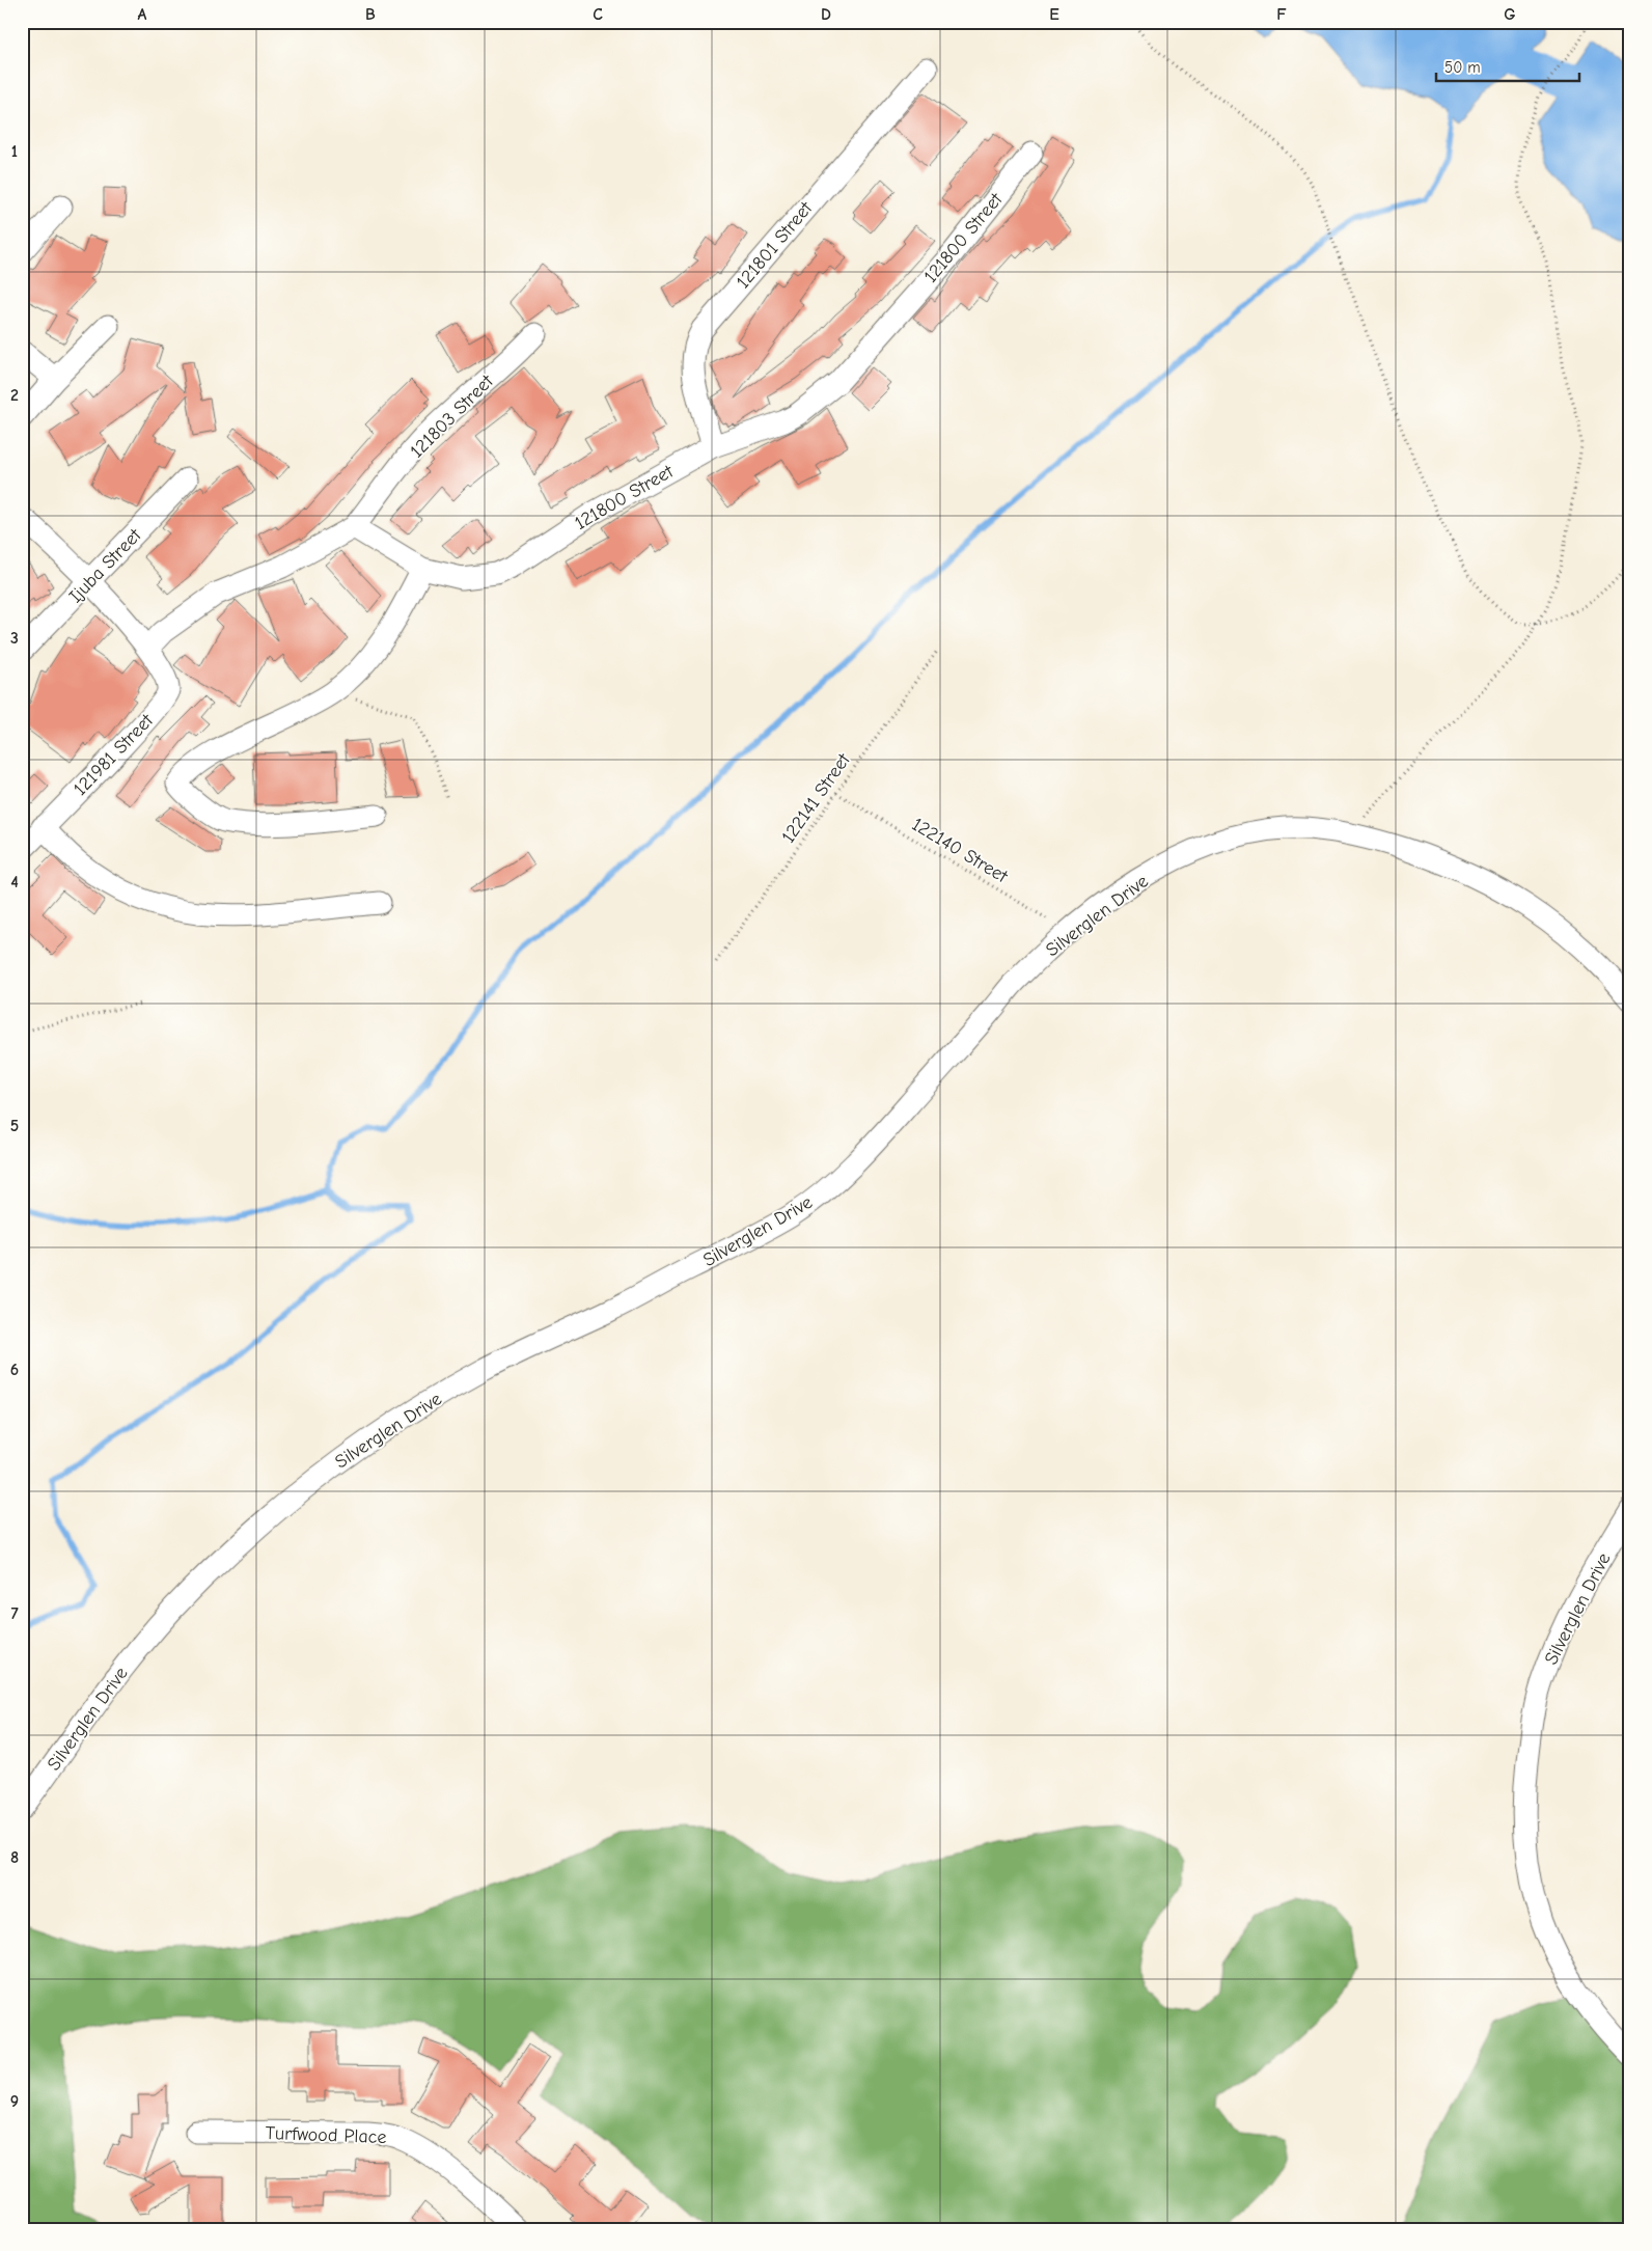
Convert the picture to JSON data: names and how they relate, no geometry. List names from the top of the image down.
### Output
{
  "streets": {
    "street": [
      "121800 Street",
      "121801 Street",
      "121803 Street",
      "Ijuba Street",
      "121981 Street",
      "Silverglen Drive",
      "Turfwood Place"
    ],
    "path": ["122141 Street", "122140 Street"]
  },
  "crossings": [
    ["121800 Street", "121801 Street"],
    ["121800 Street", "121803 Street"],
    ["Ijuba Street", "121981 Street"],
    ["122141 Street", "122140 Street"],
    ["122140 Street", "Silverglen Drive"]
  ],
  "scale_bar": "50 m",
  "grid": {
    "columns": [
      "A",
      "B",
      "C",
      "D",
      "E",
      "F",
      "G"
    ],
    "rows": [
      "1",
      "2",
      "3",
      "4",
      "5",
      "6",
      "7",
      "8",
      "9"
    ]
  }
}
